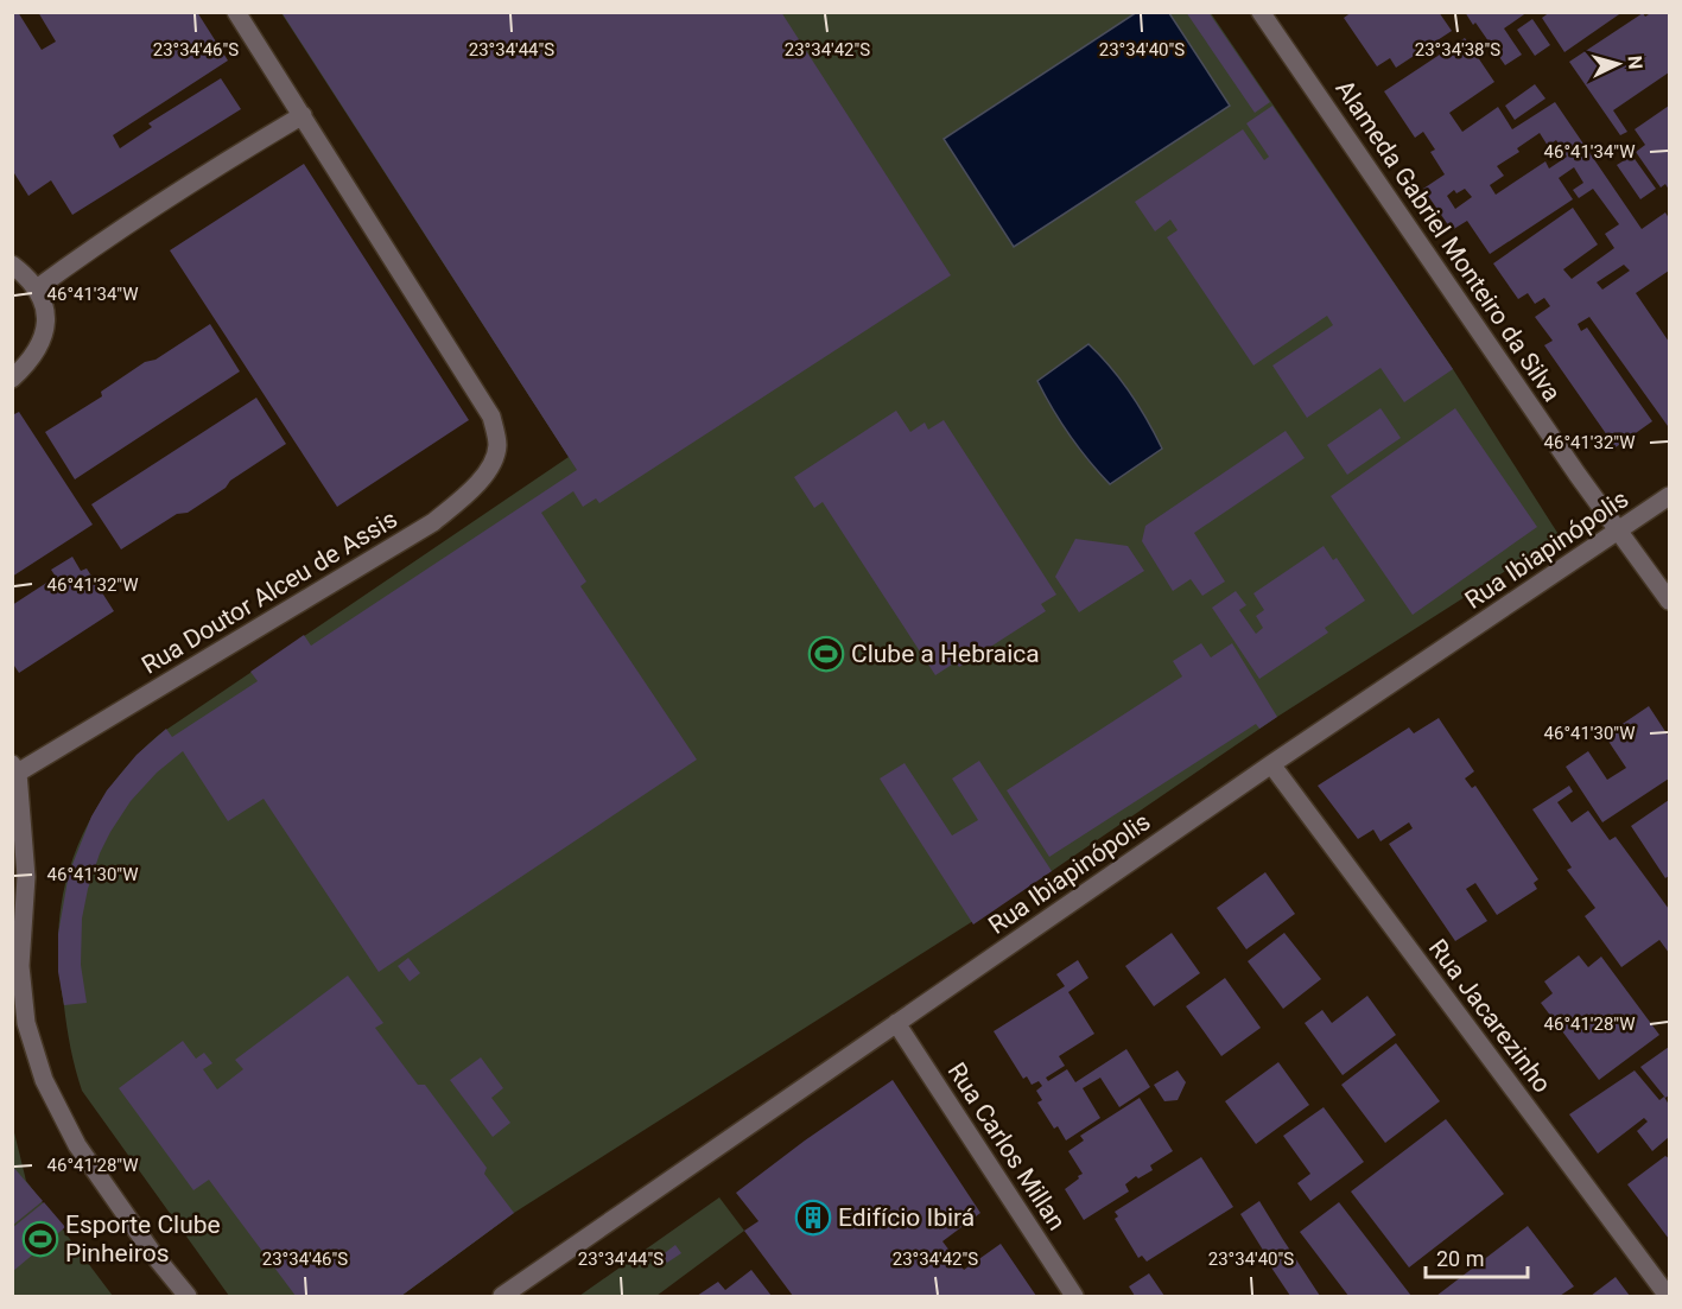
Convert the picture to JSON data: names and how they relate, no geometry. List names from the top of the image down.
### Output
{
  "streets": {
    "street": [
      "Alameda Gabriel Monteiro da Silva",
      "Rua Ibiapinópolis",
      "Rua Doutor Alceu de Assis",
      "Rua Jacarezinho",
      "Rua Carlos Millan"
    ]
  },
  "crossings": [
    ["Alameda Gabriel Monteiro da Silva", "Rua Ibiapinópolis"],
    ["Rua Ibiapinópolis", "Rua Jacarezinho"],
    ["Rua Ibiapinópolis", "Rua Carlos Millan"]
  ],
  "places": {
    "sports": ["Clube a Hebraica", "Esporte Clube Pinheiros"],
    "building": ["Edifício Ibirá"]
  },
  "scale_bar": "20 m",
  "north": "right",
  "coordinates": [
    "23°34'46\"S",
    "23°34'44\"S",
    "23°34'42\"S",
    "23°34'40\"S",
    "23°34'38\"S",
    "46°41'34\"W",
    "46°41'32\"W",
    "46°41'30\"W",
    "46°41'28\"W"
  ]
}
